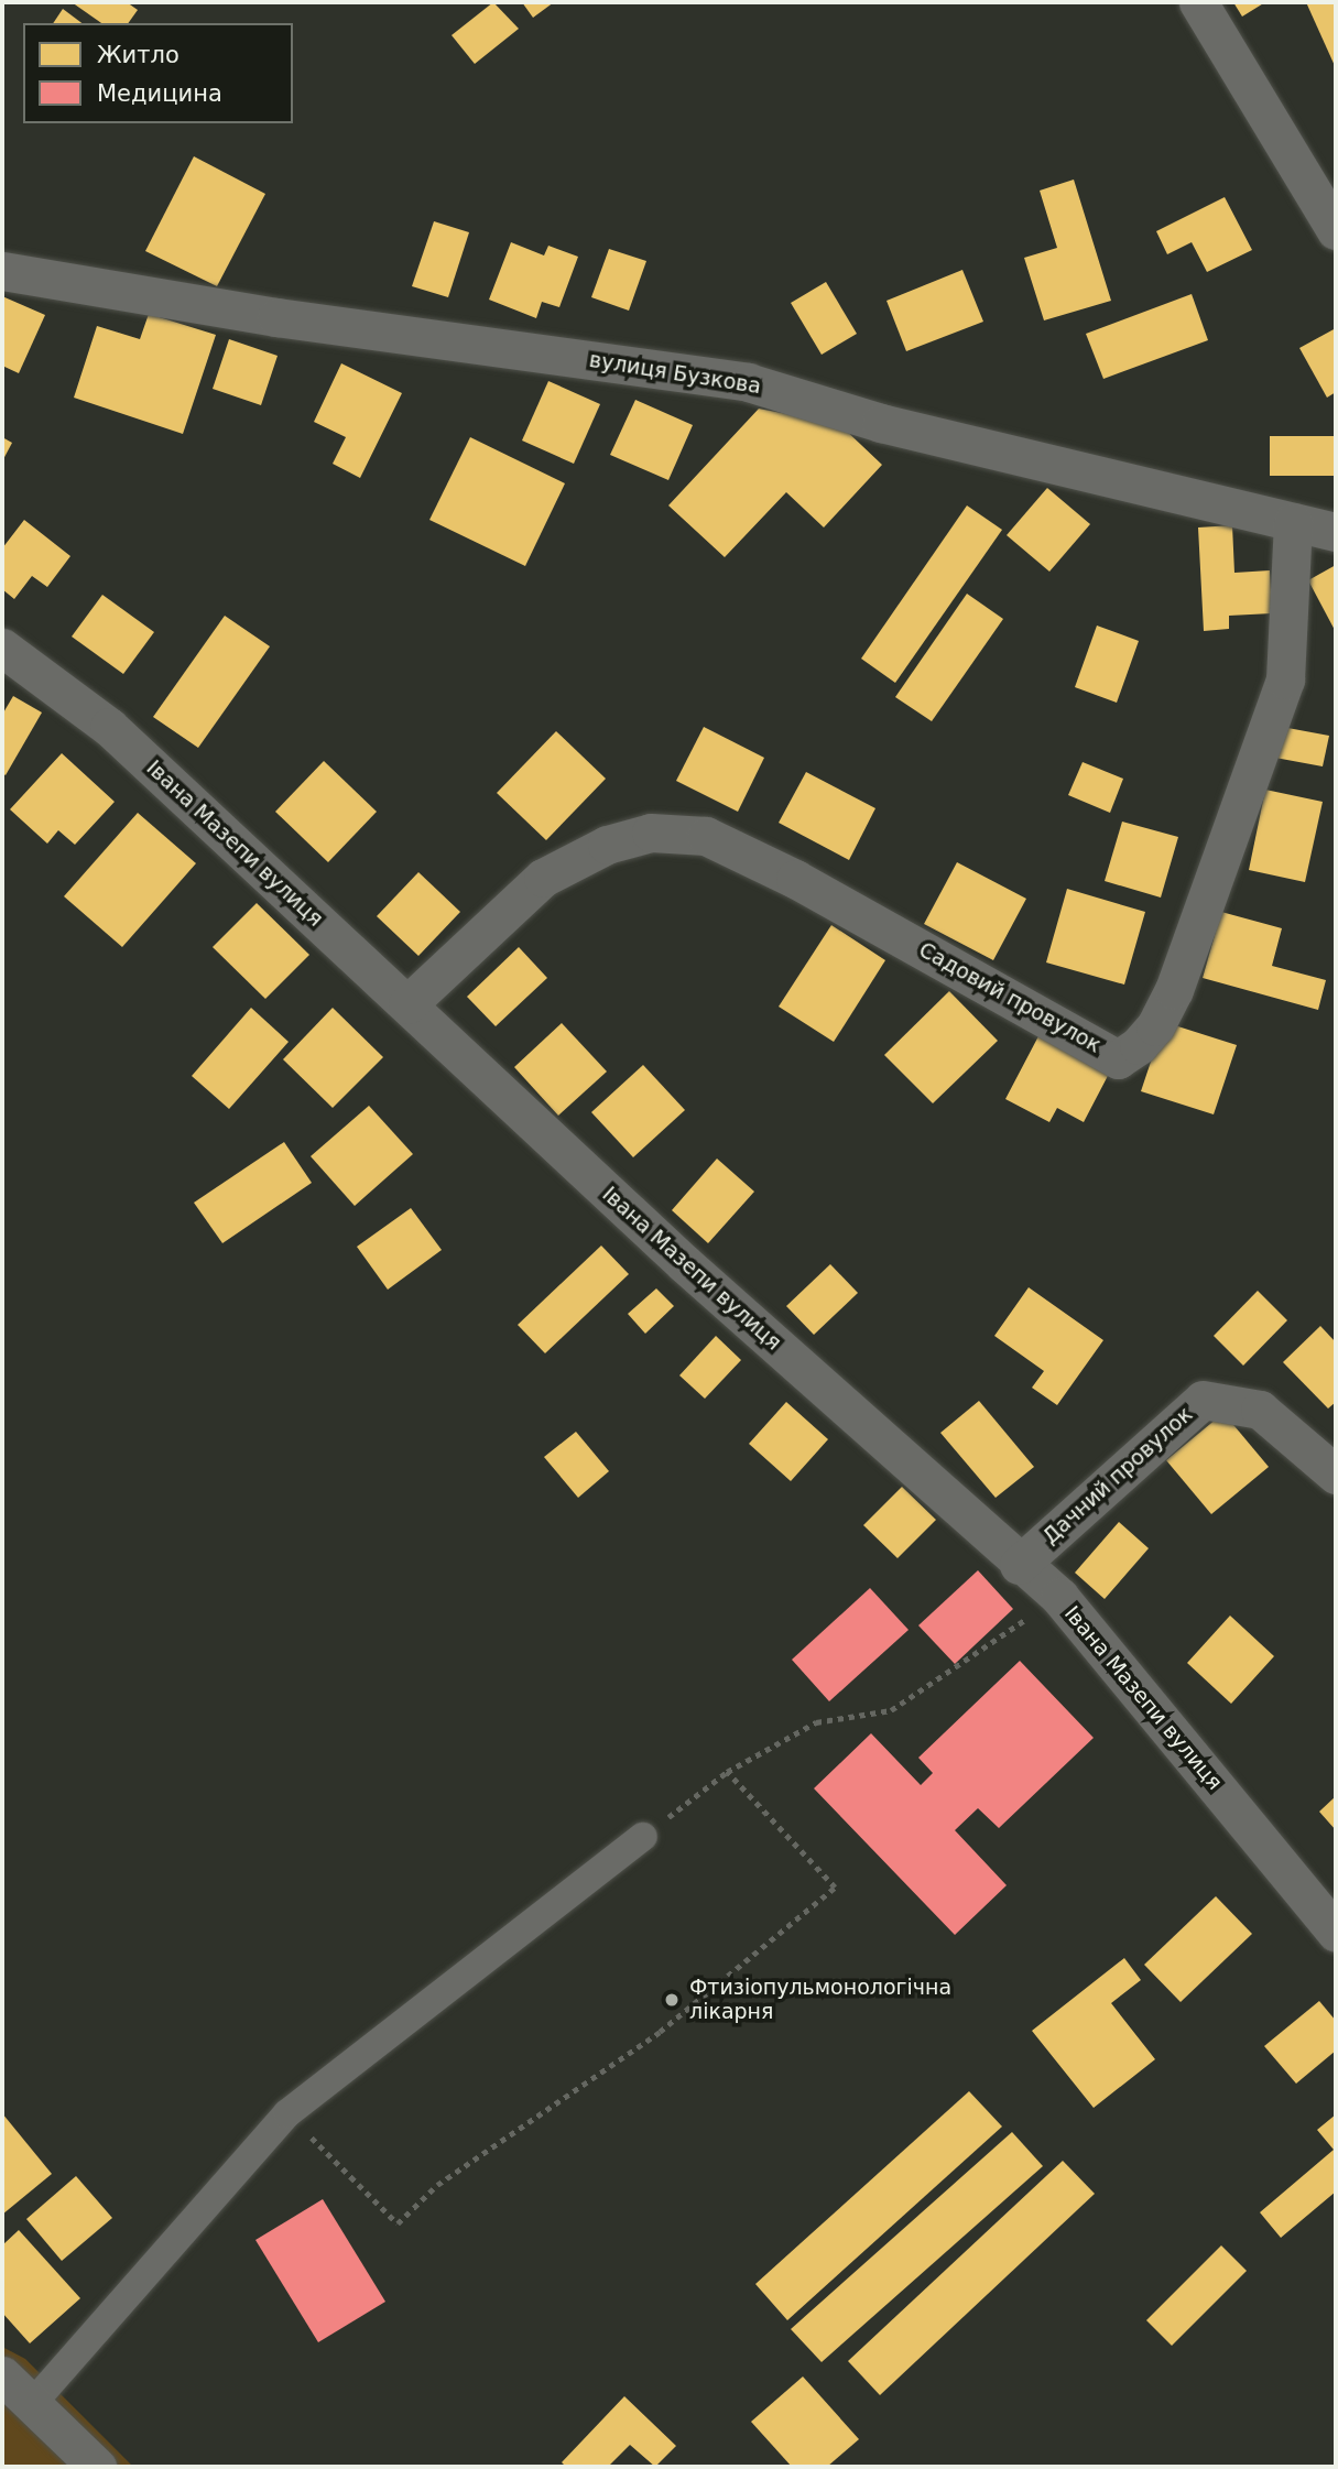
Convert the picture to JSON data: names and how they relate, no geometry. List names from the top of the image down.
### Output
{
  "streets": {
    "street": [
      "вулиця Бузкова",
      "Івана Мазепи вулиця",
      "Садовий провулок",
      "Дачний провулок"
    ]
  },
  "crossings": [
    ["вулиця Бузкова", "Садовий провулок"],
    ["Івана Мазепи вулиця", "Садовий провулок"],
    ["Івана Мазепи вулиця", "Дачний провулок"]
  ],
  "places": ["Фтизіопульмонологічна лікарня"],
  "legend": ["Житло", "Медицина"]
}
